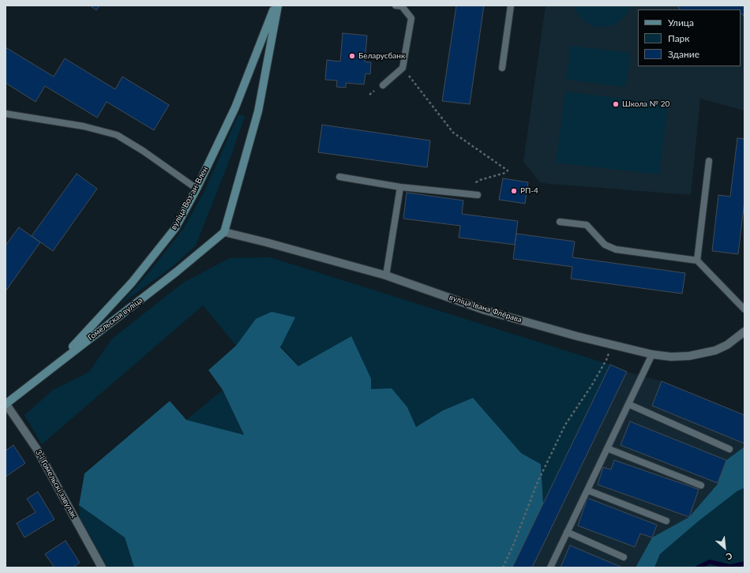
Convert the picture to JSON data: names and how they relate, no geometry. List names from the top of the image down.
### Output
{
  "streets": {
    "main road": ["вуліца Воз-ан-Влен", "Гомельская вуліца"],
    "street": ["вуліца Івана Флёрава", "3-і Гомельскі завулак"]
  },
  "crossings": [
    ["вуліца Воз-ан-Влен", "Гомельская вуліца"],
    ["вуліца Івана Флёрава", "Гомельская вуліца"],
    ["Гомельская вуліца", "3-і Гомельскі завулак"]
  ],
  "places": ["Беларусбанк", "Школа № 20", "РП-4"],
  "legend": ["Улица", "Парк", "Здание"],
  "north": "bottom right"
}
